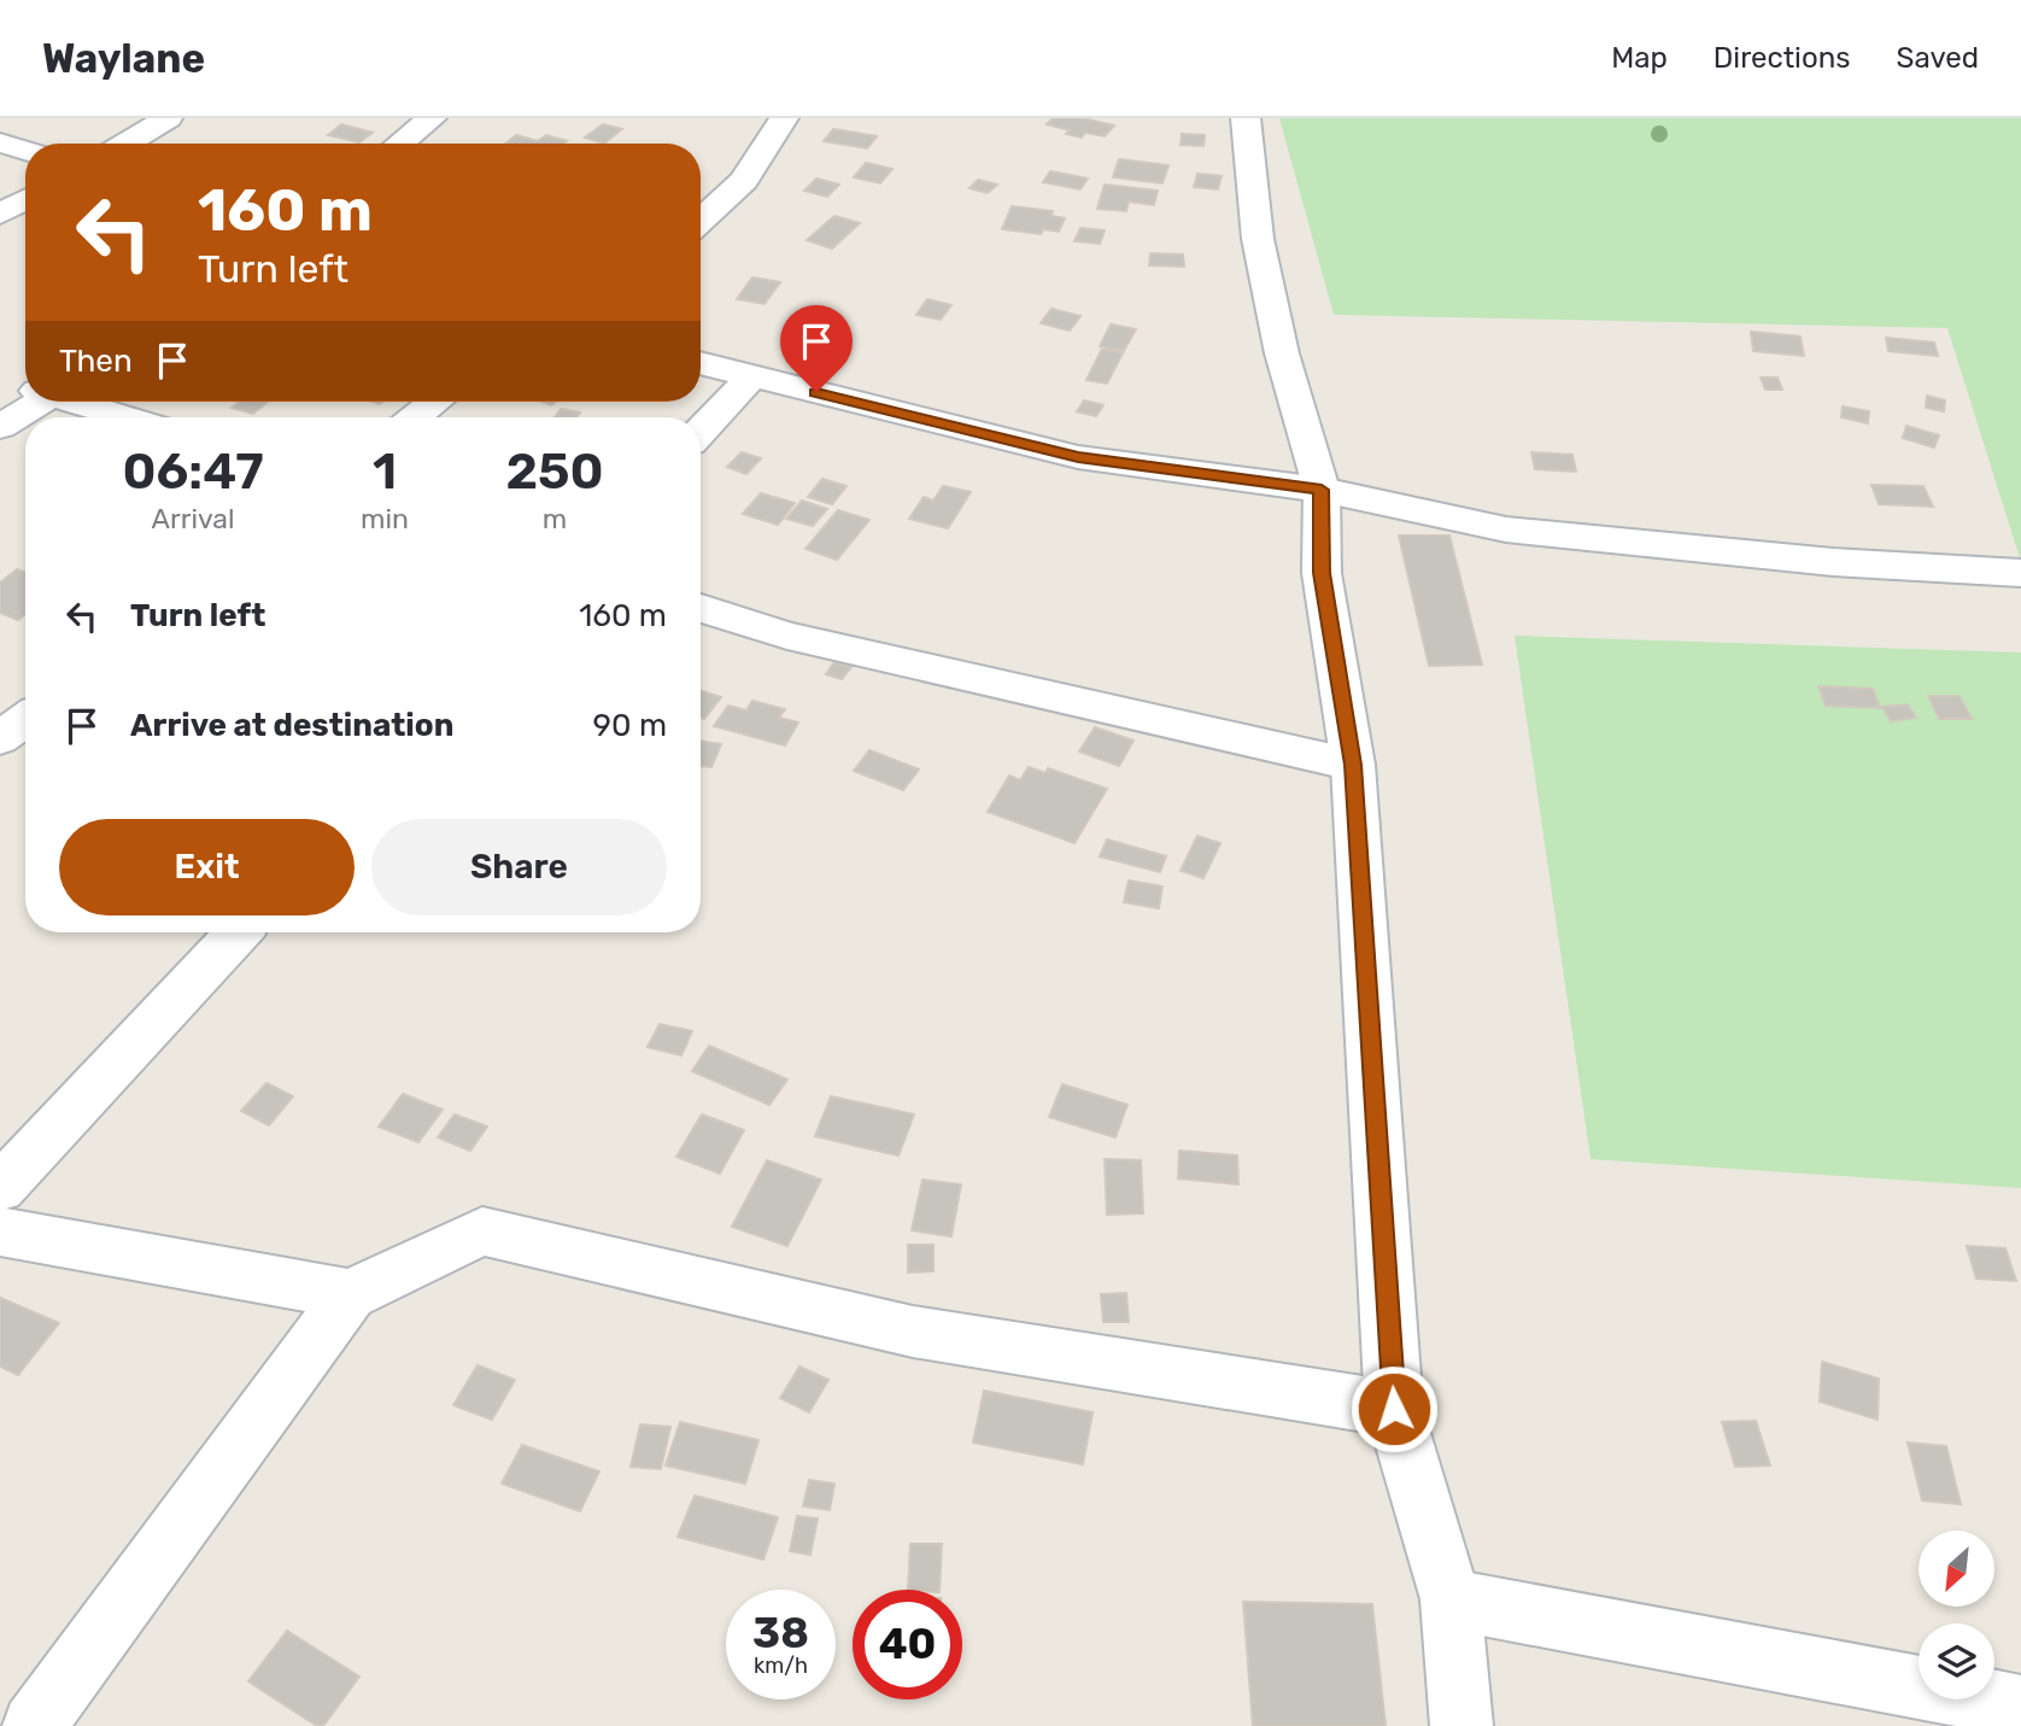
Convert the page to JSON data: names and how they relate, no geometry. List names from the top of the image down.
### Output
{
  "north": "bottom left",
  "page": {
    "header": "Waylane",
    "nav": ["Map", "Directions", "Saved"],
    "turn": ["160 m", "Turn left"],
    "then": "Then",
    "eta": [
      "06:47",
      "Arrival",
      "1",
      "min",
      "250",
      "m"
    ],
    "list": [
      {
        "name": "Turn left",
        "value": "160 m"
      },
      {
        "name": "Arrive at destination",
        "value": "90 m"
      }
    ],
    "buttons": ["Exit", "Share"],
    "speed": "38 km/h",
    "limit": "40"
  }
}
